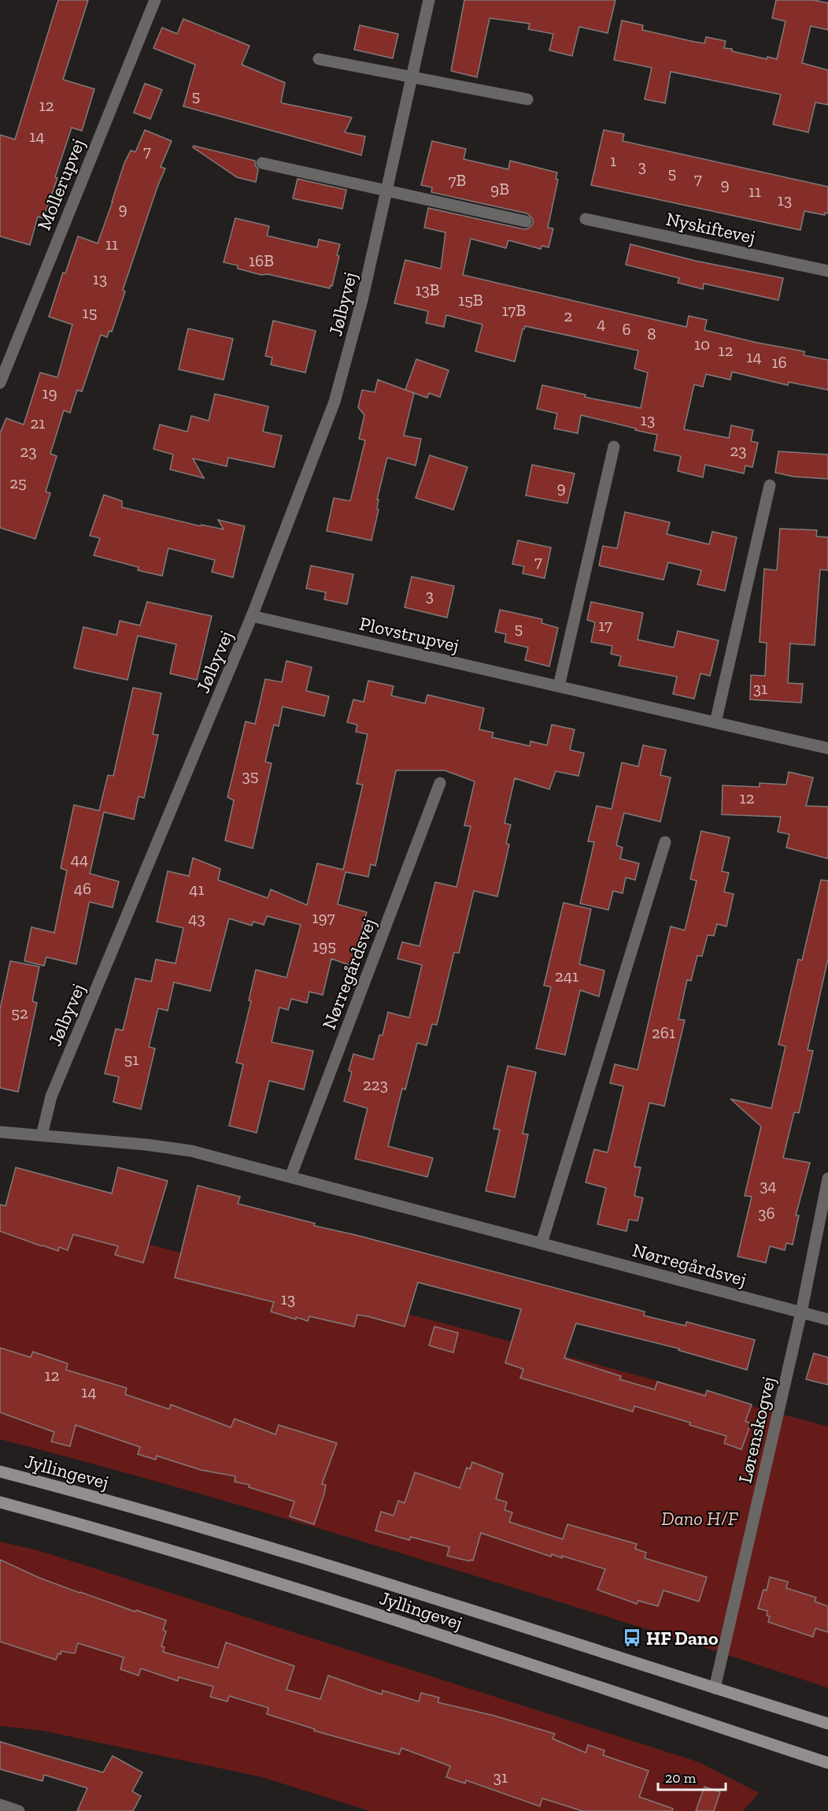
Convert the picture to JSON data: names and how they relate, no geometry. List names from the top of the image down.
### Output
{
  "streets": {
    "street": [
      "Mollerupvej",
      "Nyskiftevej",
      "Jølbyvej",
      "Plovstrupvej",
      "Nørregårdsvej",
      "Lørenskogvej",
      "Jyllingevej"
    ]
  },
  "crossings": [
    ["Jølbyvej", "Plovstrupvej"],
    ["Jølbyvej", "Nørregårdsvej"],
    ["Nørregårdsvej", "Lørenskogvej"],
    ["Lørenskogvej", "Jyllingevej"]
  ],
  "parks": ["Dano H/F"],
  "places": {
    "bus stop": ["HF Dano"]
  },
  "house_numbers": [
    "5",
    "12",
    "14",
    "7",
    "1",
    "3",
    "5",
    "7",
    "7B",
    "9",
    "9B",
    "11",
    "13",
    "9",
    "11",
    "16B",
    "13",
    "13B",
    "15B",
    "17B",
    "15",
    "2",
    "4",
    "6",
    "8",
    "10",
    "12",
    "14",
    "16",
    "19",
    "13",
    "21",
    "23",
    "23",
    "25",
    "9",
    "7",
    "3",
    "17",
    "5",
    "31",
    "35",
    "12",
    "44",
    "46",
    "41",
    "197",
    "43",
    "195",
    "241",
    "52",
    "261",
    "51",
    "223",
    "34",
    "36",
    "13",
    "12",
    "14",
    "31"
  ],
  "scale_bar": "20 m"
}
